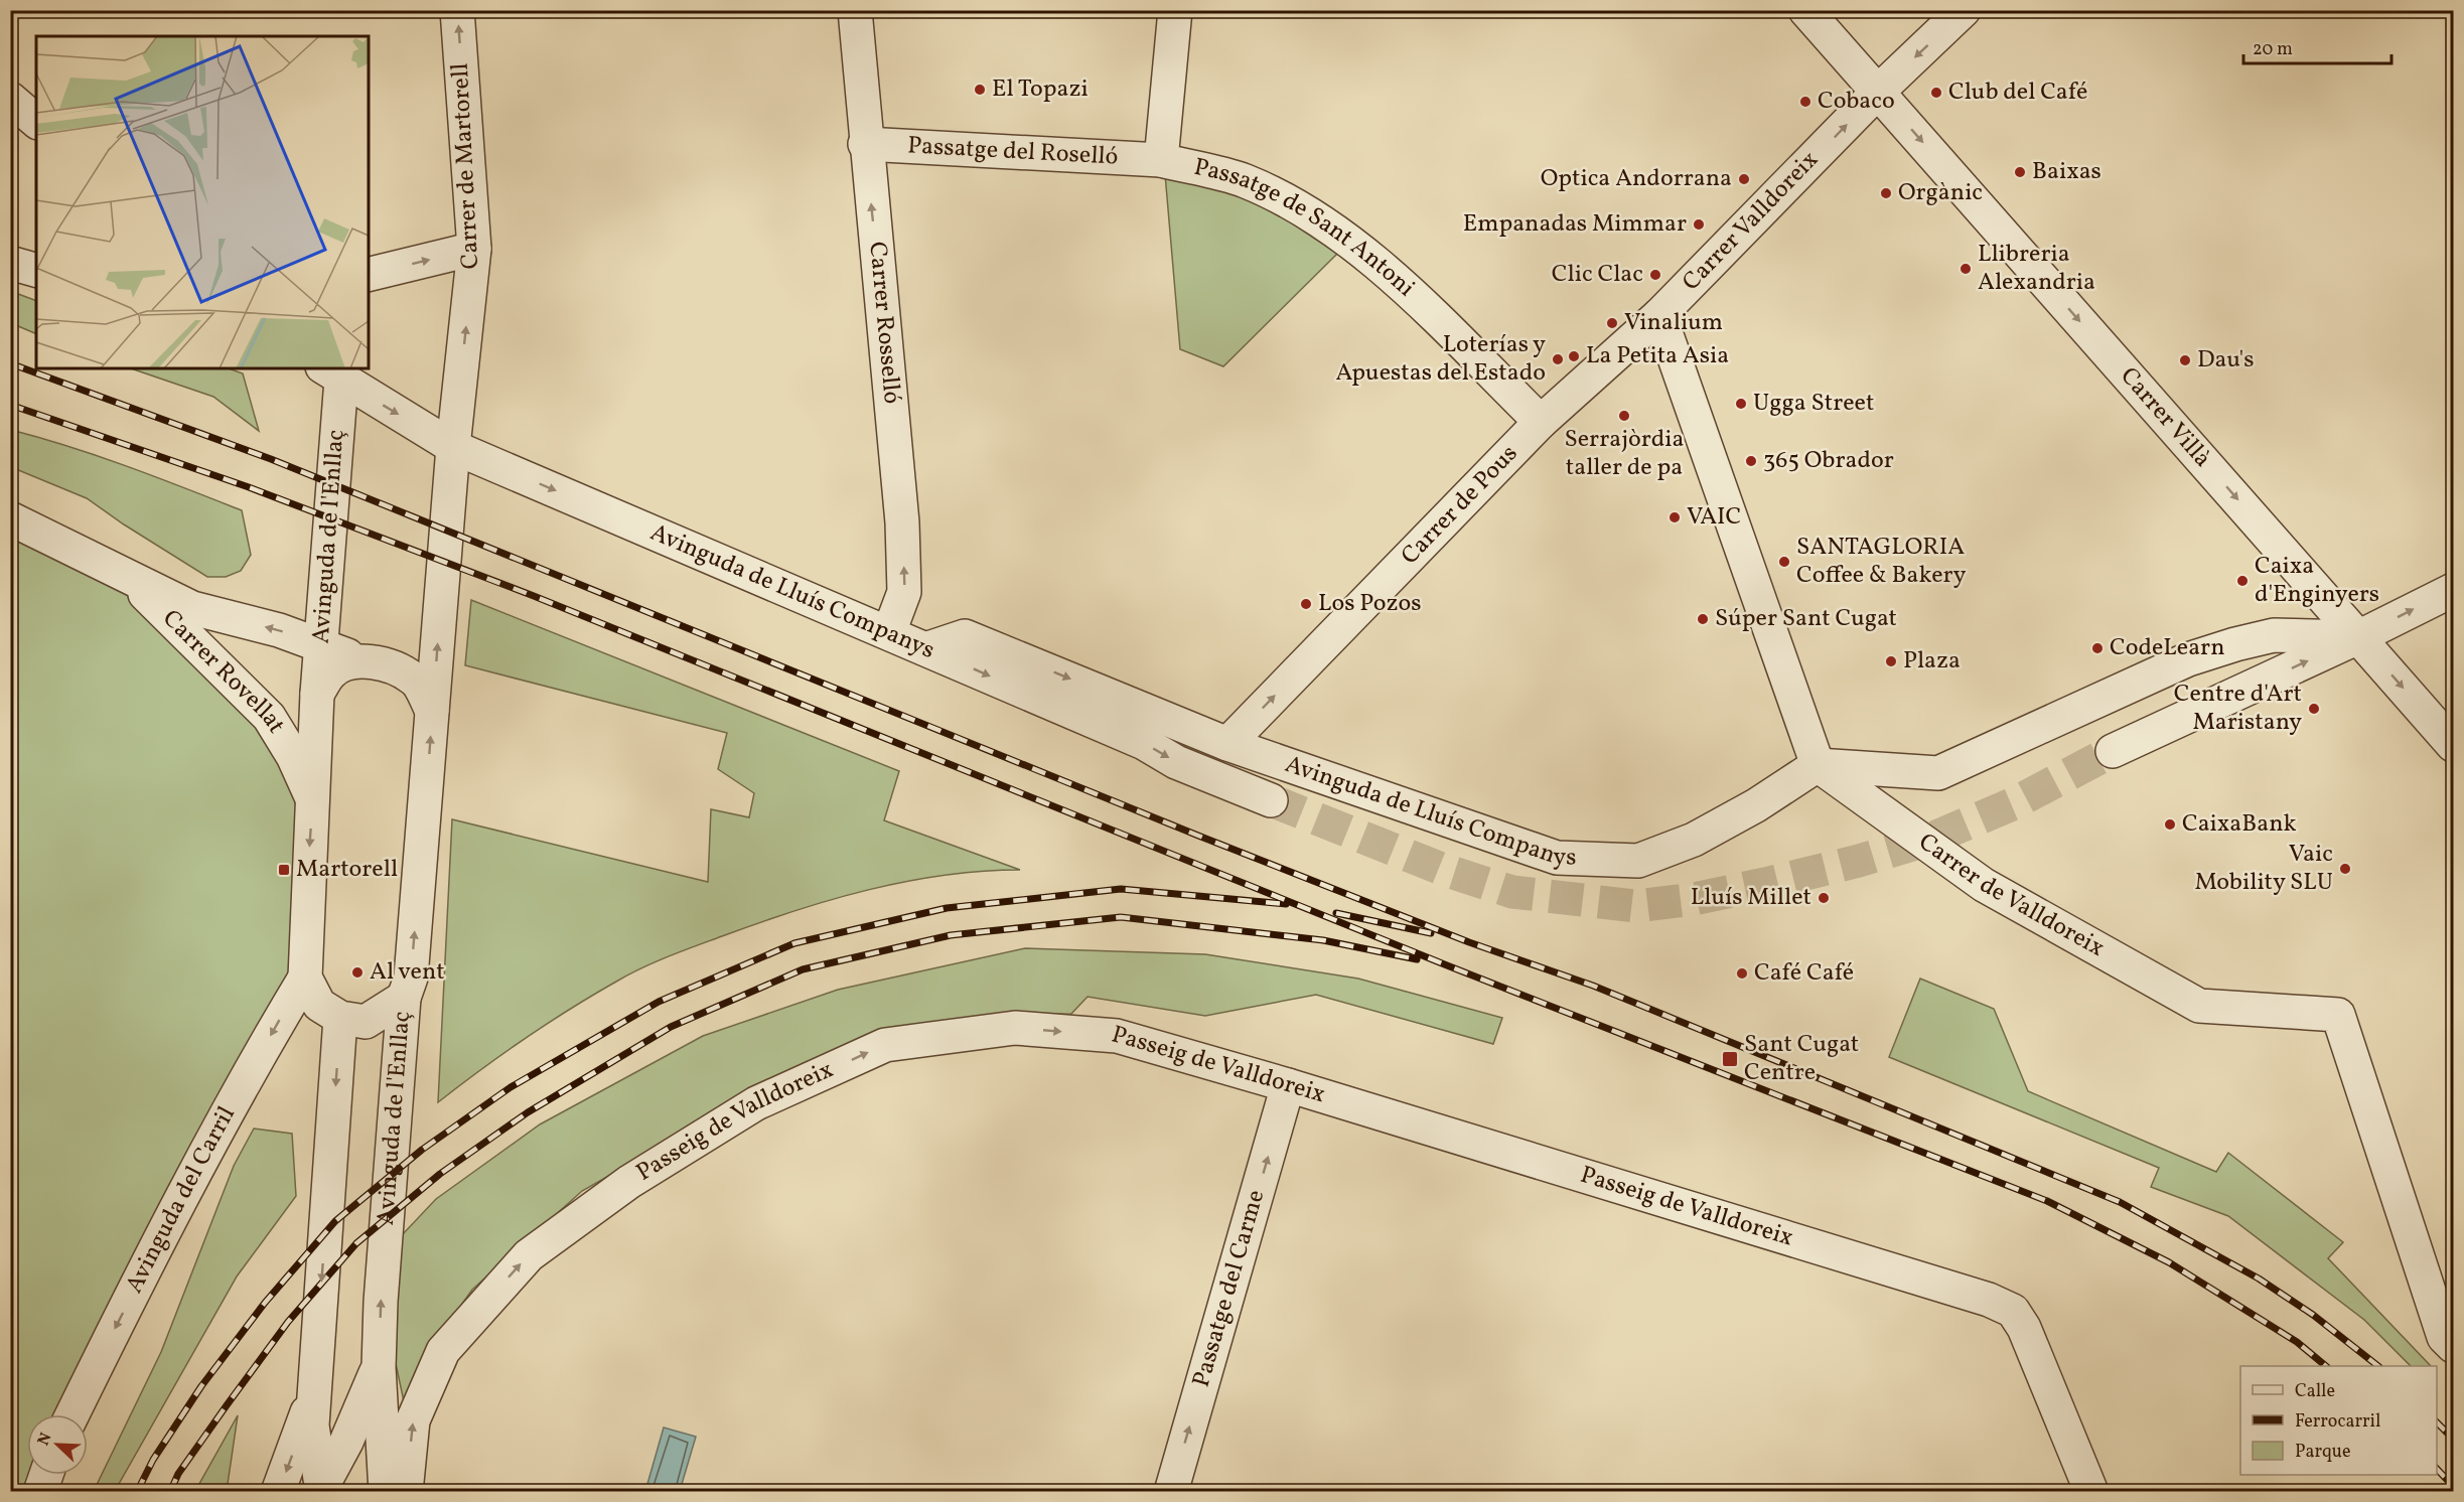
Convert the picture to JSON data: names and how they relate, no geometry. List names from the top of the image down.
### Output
{
  "streets": {
    "street": [
      "Passatge del Roselló",
      "Carrer de Martorell",
      "Carrer Valldoreix",
      "Passatge de Sant Antoni",
      "Carrer Rosselló",
      "Carrer Villà",
      "Carrer de Pous",
      "Avinguda de l'Enllaç",
      "Avinguda de Lluís Companys",
      "Carrer Rovellat",
      "Carrer de Valldoreix",
      "Passeig de Valldoreix",
      "Avinguda del Carril",
      "Passatge del Carme"
    ]
  },
  "crossings": [
    ["Passatge del Roselló", "Passatge de Sant Antoni"],
    ["Passatge del Roselló", "Carrer Rosselló"],
    ["Carrer de Martorell", "Avinguda de l'Enllaç"],
    ["Carrer de Martorell", "Avinguda de Lluís Companys"],
    ["Carrer Valldoreix", "Passatge de Sant Antoni"],
    ["Carrer Valldoreix", "Carrer Villà"],
    ["Carrer Valldoreix", "Carrer de Pous"],
    ["Passatge de Sant Antoni", "Carrer de Pous"],
    ["Carrer Rosselló", "Avinguda de Lluís Companys"],
    ["Carrer de Pous", "Avinguda de Lluís Companys"],
    ["Avinguda de l'Enllaç", "Avinguda de Lluís Companys"],
    ["Avinguda de l'Enllaç", "Carrer Rovellat"],
    ["Avinguda de l'Enllaç", "Avinguda del Carril"],
    ["Avinguda de Lluís Companys", "Carrer de Valldoreix"],
    ["Passeig de Valldoreix", "Passatge del Carme"]
  ],
  "one_way": [
    "Carrer de Martorell",
    "Carrer Rosselló",
    "Carrer Villà",
    "Carrer de Pous",
    "Avinguda de Lluís Companys",
    "Passeig de Valldoreix",
    "Passatge del Carme"
  ],
  "places": {
    "other": [
      "El Topazi",
      "Club del Café",
      "Cobaco",
      "Baixas",
      "Optica Andorrana",
      "Orgànic",
      "Empanadas Mimmar",
      "Llibreria Alexandria",
      "Clic Clac",
      "Vinalium",
      "La Petita Asia",
      "Loterías y Apuestas del Estado",
      "Dau's",
      "Ugga Street",
      "Serrajòrdia taller de pa",
      "365 Obrador",
      "VAIC",
      "SANTAGLORIA Coffee & Bakery",
      "Caixa d'Enginyers",
      "Los Pozos",
      "Súper Sant Cugat",
      "CodeLearn",
      "Plaza",
      "Centre d'Art Maristany",
      "CaixaBank",
      "Vaic Mobility SLU",
      "Lluís Millet",
      "Al vent",
      "Café Café"
    ],
    "transit": ["Martorell", "Sant Cugat Centre"]
  },
  "legend": ["Calle", "Ferrocarril", "Parque"],
  "scale_bar": "20 m",
  "north": "top left"
}
